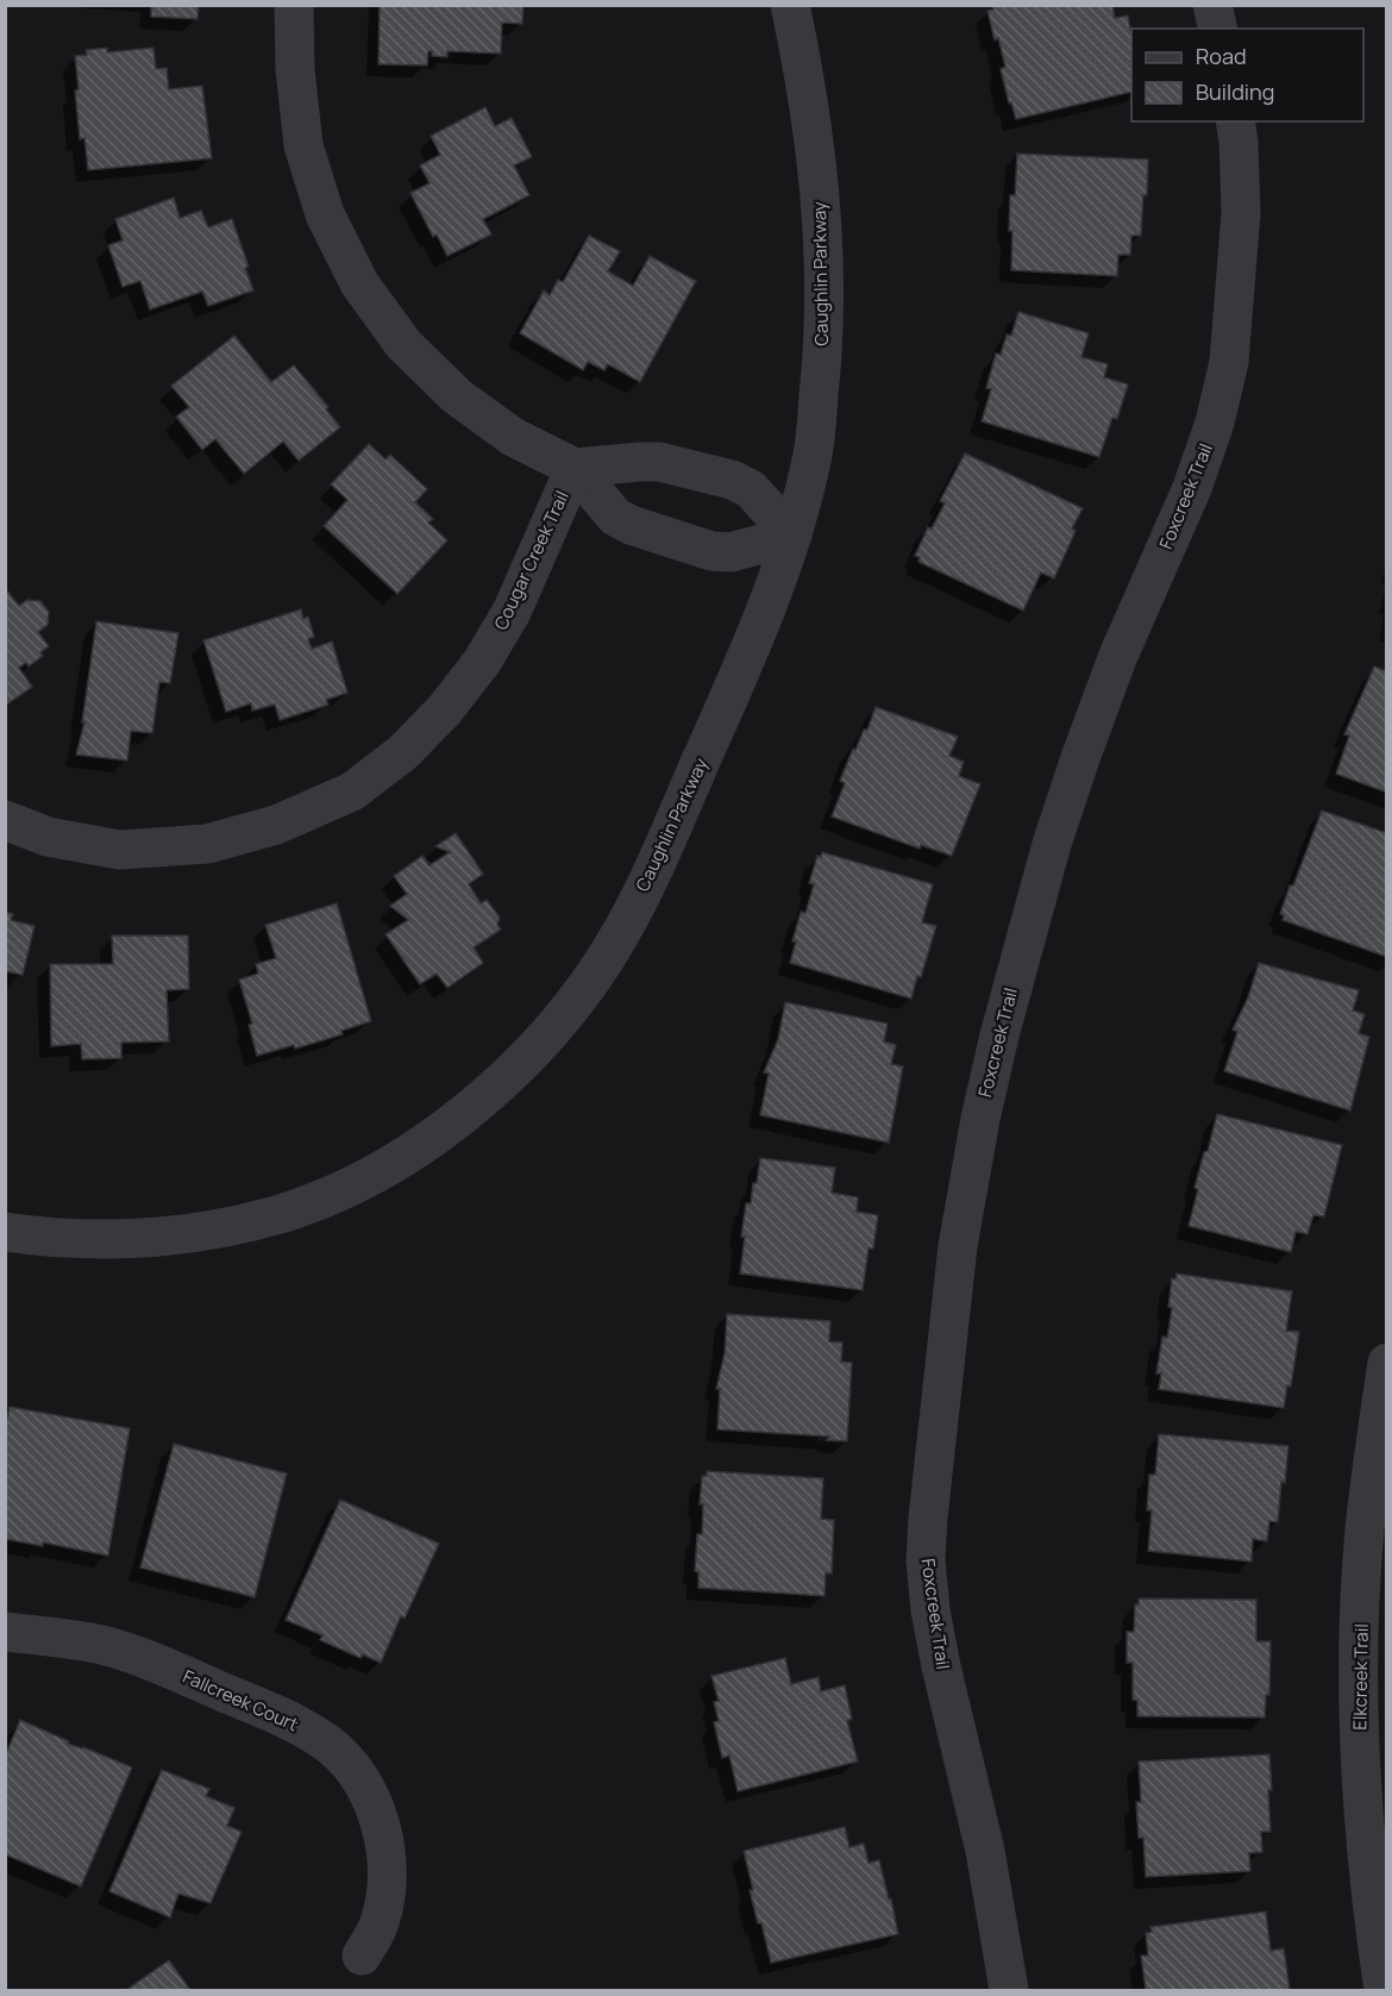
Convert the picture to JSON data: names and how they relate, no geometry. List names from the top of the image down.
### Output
{
  "streets": {
    "street": [
      "Caughlin Parkway",
      "Foxcreek Trail",
      "Cougar Creek Trail",
      "Elkcreek Trail",
      "Fallcreek Court"
    ]
  },
  "legend": ["Road", "Building"]
}
